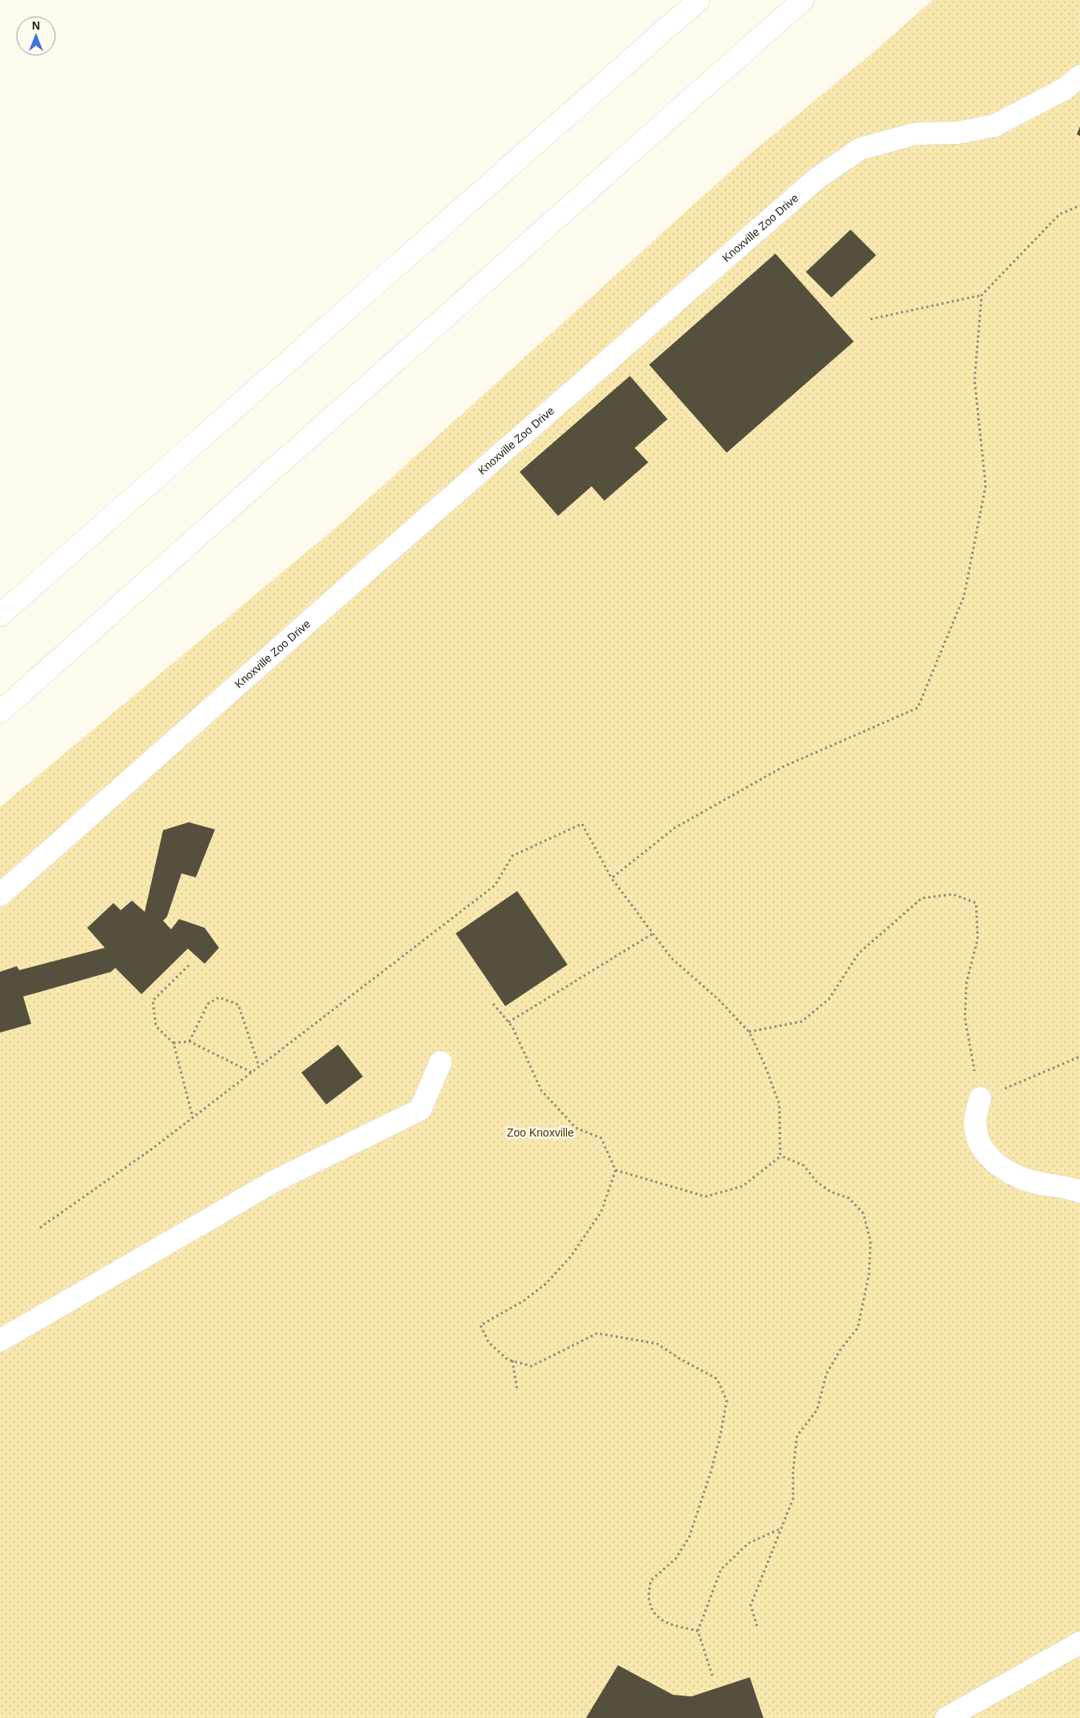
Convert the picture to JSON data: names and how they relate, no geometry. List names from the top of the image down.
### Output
{
  "streets": {
    "main road": ["Knoxville Zoo Drive"]
  },
  "parks": ["Zoo Knoxville"],
  "north": "top"
}
